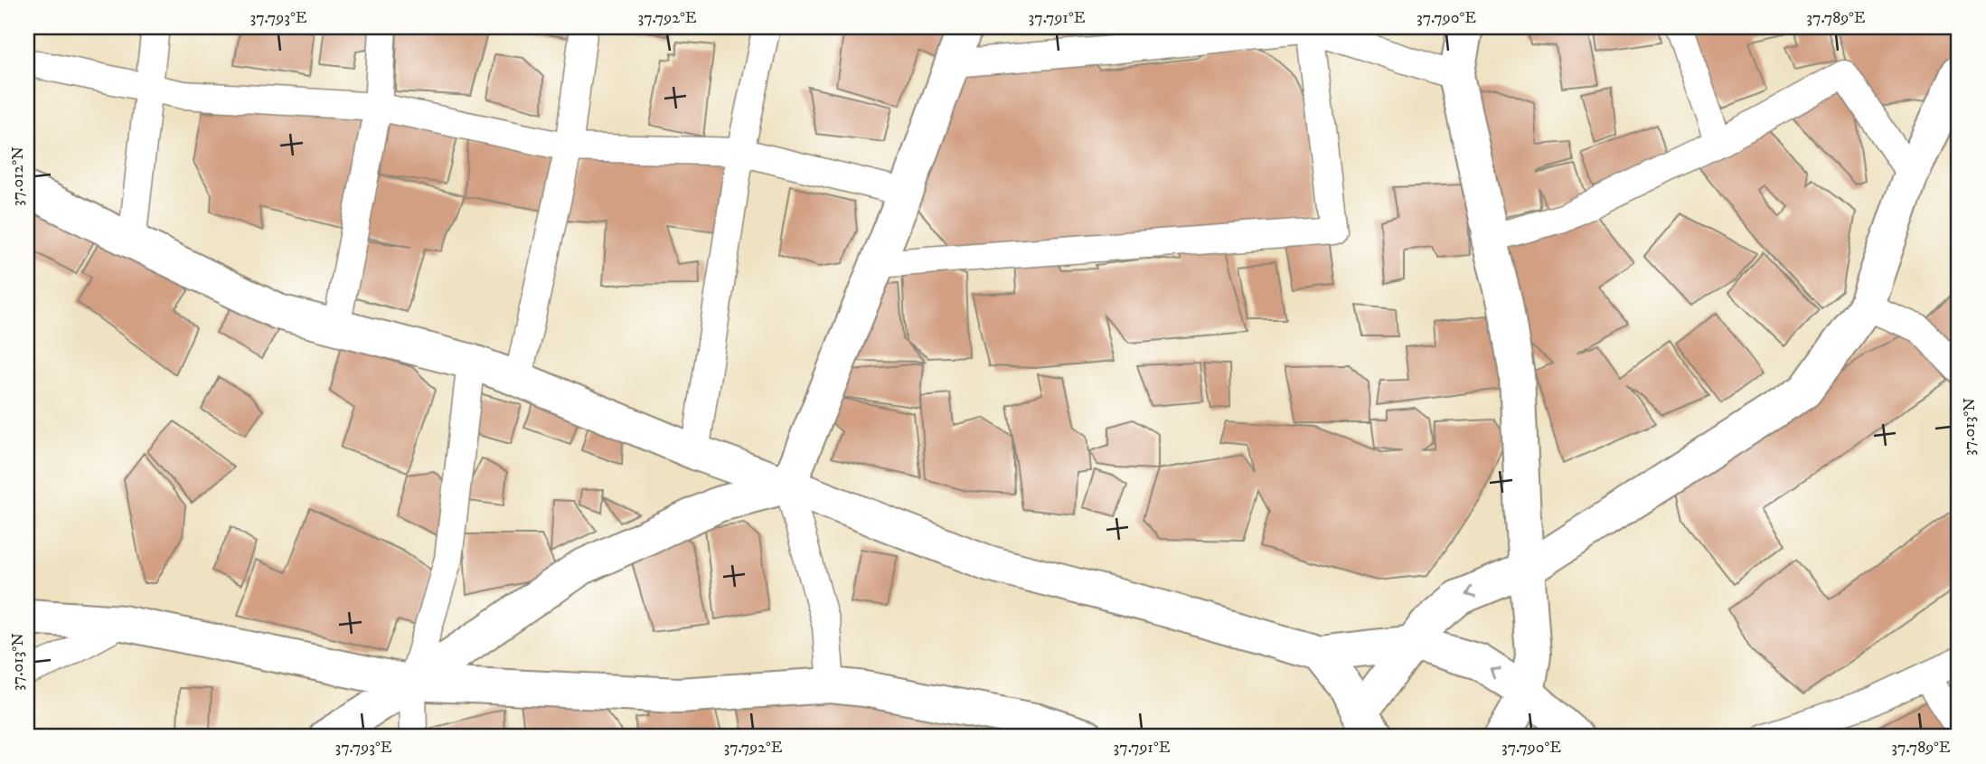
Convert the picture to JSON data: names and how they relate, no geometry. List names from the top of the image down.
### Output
{
  "coordinates": [
    "37.793°E",
    "37.792°E",
    "37.791°E",
    "37.790°E",
    "37.789°E",
    "37.012°N",
    "37.013°N"
  ]
}
